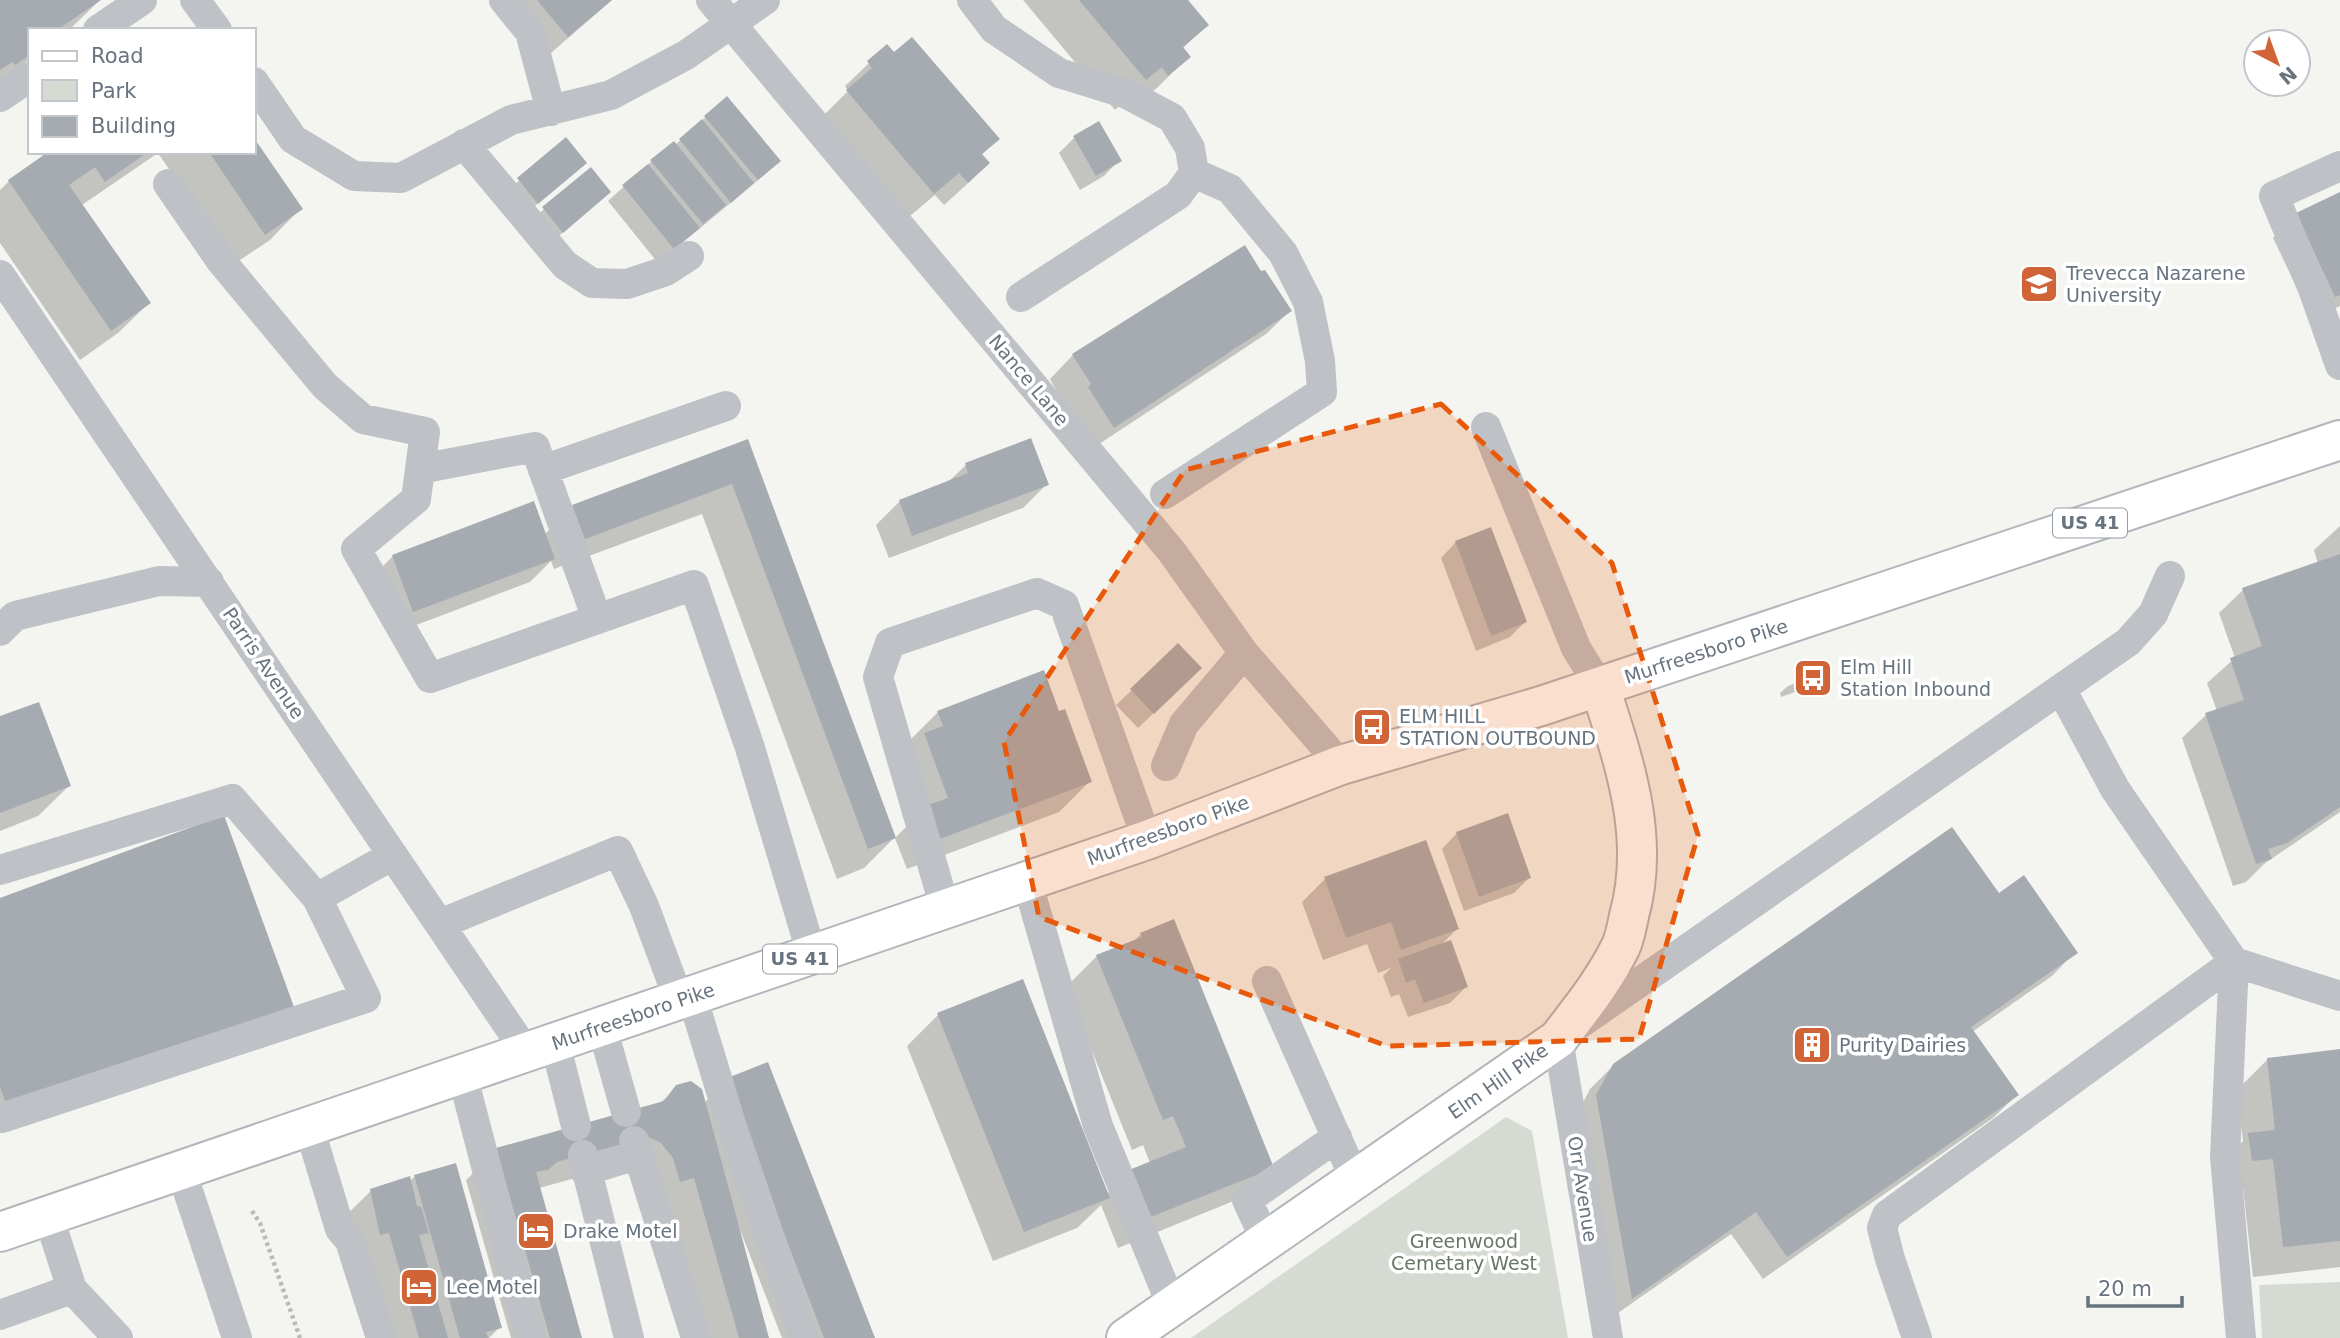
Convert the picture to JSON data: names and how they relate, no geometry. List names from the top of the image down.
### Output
{
  "streets": {
    "main road": ["US 41", "Murfreesboro Pike", "Elm Hill Pike"],
    "street": ["Nance Lane", "Parris Avenue", "Orr Avenue"]
  },
  "crossings": [
    ["Nance Lane", "Murfreesboro Pike"],
    ["Murfreesboro Pike", "Parris Avenue"],
    ["Murfreesboro Pike", "Elm Hill Pike"],
    ["Elm Hill Pike", "Orr Avenue"]
  ],
  "parks": ["Greenwood Cemetary West"],
  "places": {
    "school or university": ["Trevecca Nazarene University"],
    "bus stop": ["Elm Hill Station Inbound", "ELM HILL STATION OUTBOUND"],
    "building": ["Purity Dairies"],
    "hotel": ["Drake Motel", "Lee Motel"]
  },
  "legend": ["Road", "Park", "Building"],
  "scale_bar": "20 m",
  "north": "bottom right"
}
